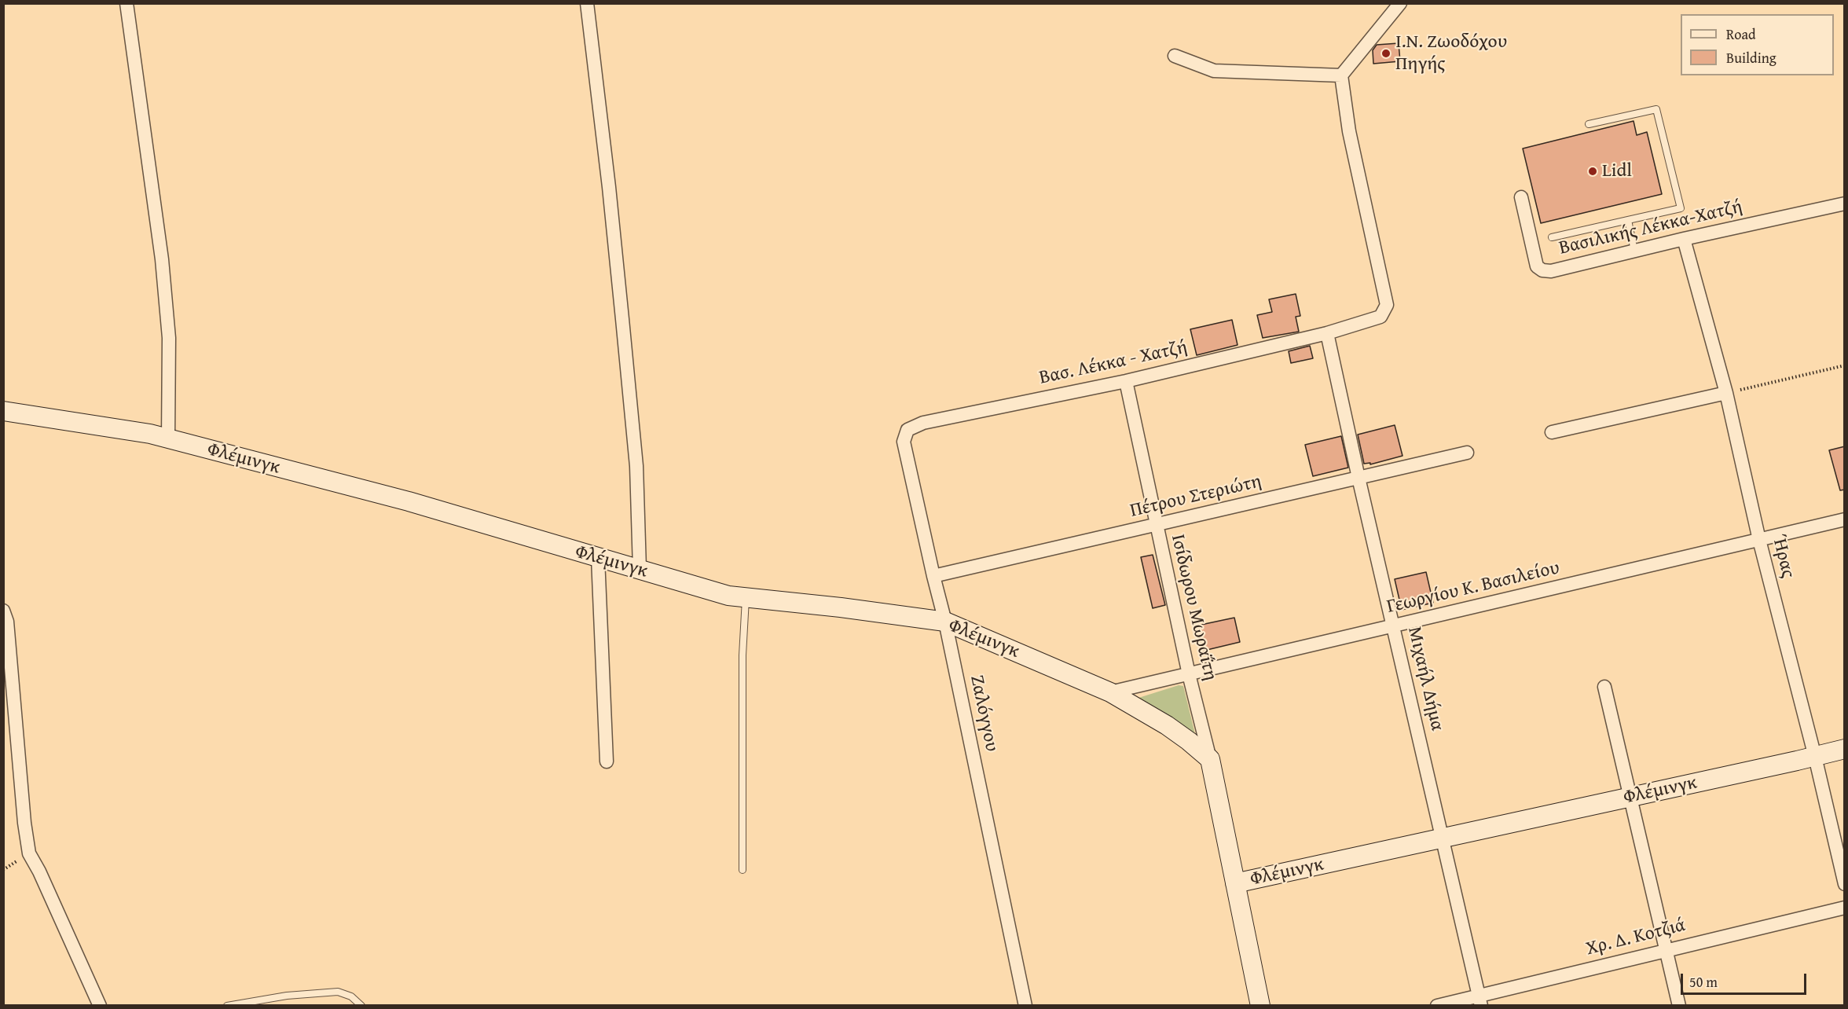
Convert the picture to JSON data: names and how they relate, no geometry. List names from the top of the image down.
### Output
{
  "streets": {
    "street": [
      "Βασιλικής Λέκκα-Χατζή",
      "Βασ. Λέκκα - Χατζή",
      "Φλέμινγκ",
      "Πέτρου Στεριώτη",
      "Ήρας",
      "Γεωργίου Κ. Βασιλείου",
      "Ισίδωρου Μωραΐτη",
      "Μιχαήλ Δήμα",
      "Ζαλόγγου",
      "Χρ. Δ. Κοτζιά"
    ]
  },
  "crossings": [
    ["Βασιλικής Λέκκα-Χατζή", "Ήρας"],
    ["Βασ. Λέκκα - Χατζή", "Ισίδωρου Μωραΐτη"],
    ["Βασ. Λέκκα - Χατζή", "Μιχαήλ Δήμα"],
    ["Βασ. Λέκκα - Χατζή", "Ζαλόγγου"],
    ["Φλέμινγκ", "Ήρας"],
    ["Φλέμινγκ", "Γεωργίου Κ. Βασιλείου"],
    ["Φλέμινγκ", "Ισίδωρου Μωραΐτη"],
    ["Φλέμινγκ", "Μιχαήλ Δήμα"],
    ["Φλέμινγκ", "Ζαλόγγου"],
    ["Πέτρου Στεριώτη", "Ισίδωρου Μωραΐτη"],
    ["Πέτρου Στεριώτη", "Μιχαήλ Δήμα"],
    ["Πέτρου Στεριώτη", "Ζαλόγγου"],
    ["Ήρας", "Γεωργίου Κ. Βασιλείου"],
    ["Γεωργίου Κ. Βασιλείου", "Ισίδωρου Μωραΐτη"],
    ["Γεωργίου Κ. Βασιλείου", "Μιχαήλ Δήμα"],
    ["Μιχαήλ Δήμα", "Χρ. Δ. Κοτζιά"]
  ],
  "places": ["Ι.Ν. Ζωοδόχου Πηγής", "Lidl"],
  "legend": ["Road", "Building"],
  "scale_bar": "50 m"
}
